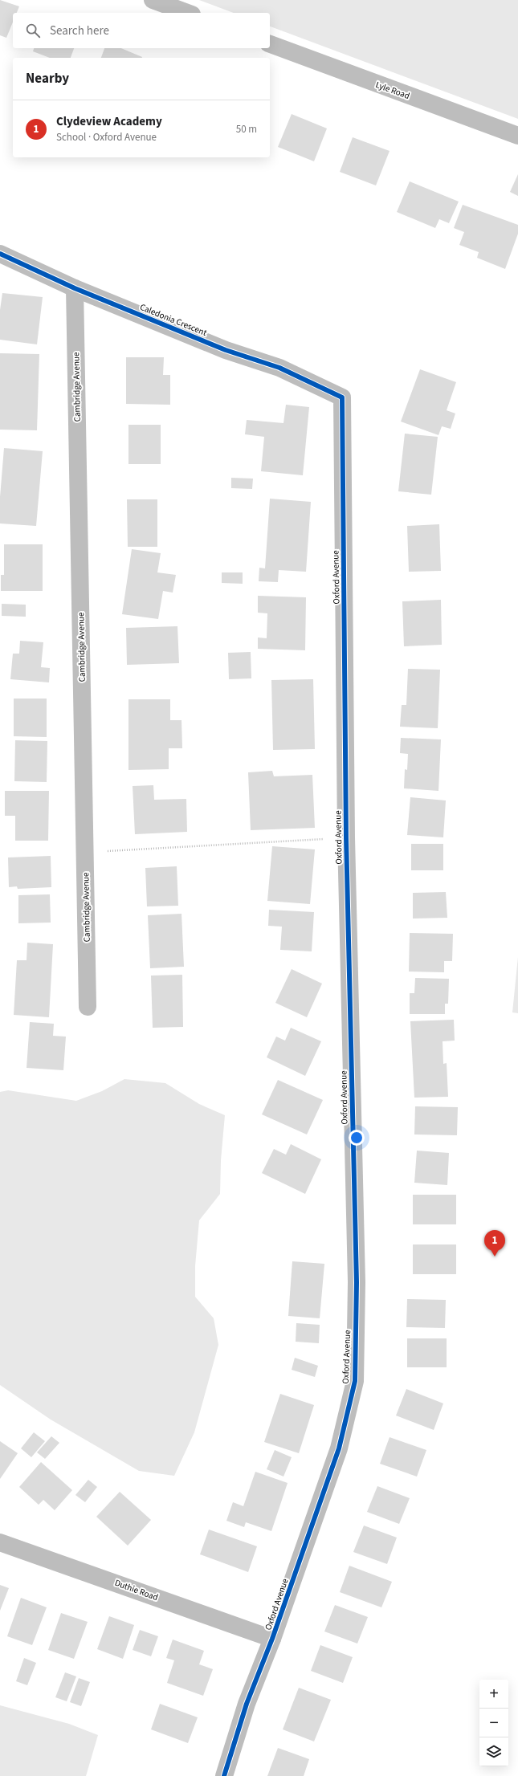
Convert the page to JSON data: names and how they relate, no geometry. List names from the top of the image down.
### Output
{
  "streets": {
    "street": [
      "Lyle Road",
      "Caledonia Crescent",
      "Cambridge Avenue",
      "Oxford Avenue",
      "Duthie Road"
    ]
  },
  "crossings": [
    ["Caledonia Crescent", "Cambridge Avenue"],
    ["Caledonia Crescent", "Oxford Avenue"],
    ["Oxford Avenue", "Duthie Road"]
  ],
  "page": {
    "search": "Search here",
    "heading": "Nearby",
    "list": [
      {
        "mark": "1",
        "name": "Clydeview Academy",
        "note": "School · Oxford Avenue",
        "value": "50 m"
      }
    ],
    "pins": "1",
    "map_buttons": ["+", "−"]
  }
}
